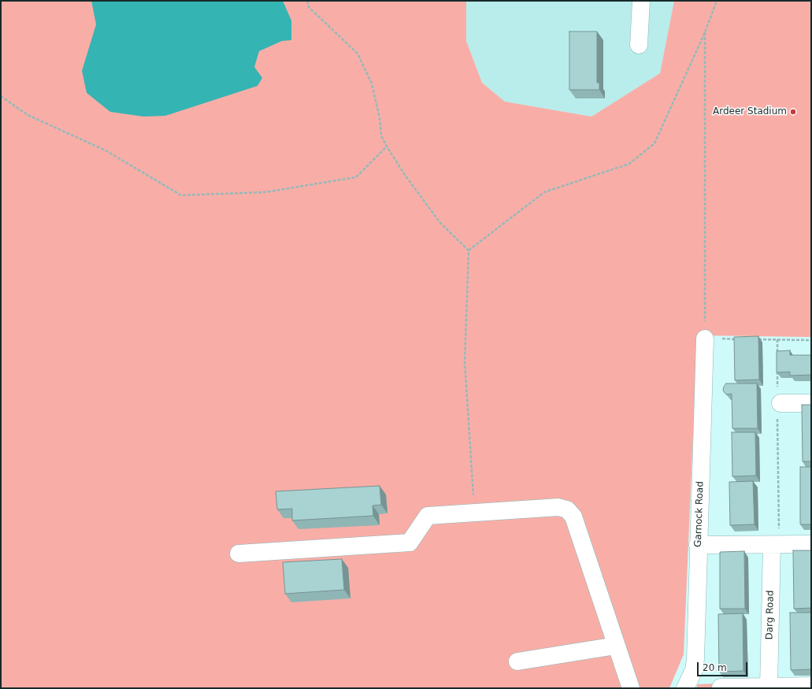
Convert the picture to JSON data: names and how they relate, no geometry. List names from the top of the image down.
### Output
{
  "streets": {
    "street": ["Garnock Road", "Darg Road"]
  },
  "places": ["Ardeer Stadium"],
  "scale_bar": "20 m"
}
